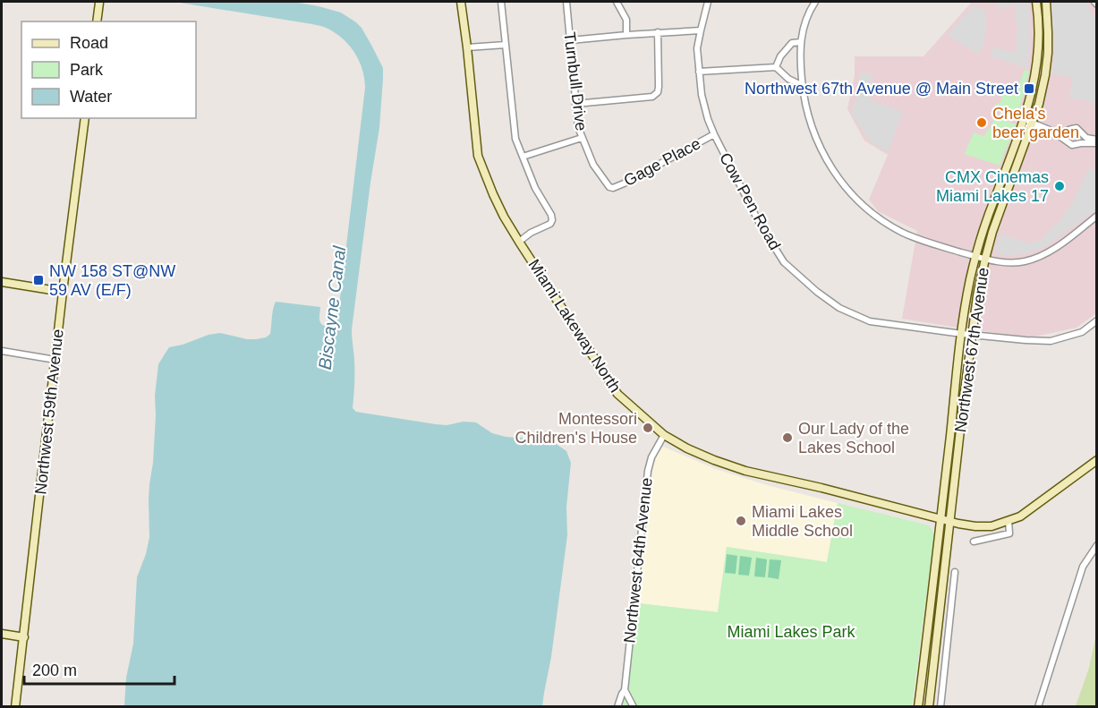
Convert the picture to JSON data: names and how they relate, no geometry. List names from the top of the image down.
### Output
{
  "streets": {
    "street": [
      "Turnbull Drive",
      "Gage Place",
      "Cow Pen Road",
      "Miami Lakeway North",
      "Northwest 67th Avenue",
      "Northwest 59th Avenue",
      "Northwest 64th Avenue"
    ]
  },
  "crossings": [
    ["Turnbull Drive", "Gage Place"],
    ["Gage Place", "Cow Pen Road"],
    ["Cow Pen Road", "Northwest 67th Avenue"],
    ["Miami Lakeway North", "Northwest 67th Avenue"],
    ["Miami Lakeway North", "Northwest 64th Avenue"]
  ],
  "water": ["Biscayne Canal"],
  "parks": ["Miami Lakes Park"],
  "places": {
    "transit": ["Northwest 67th Avenue @ Main Street", "NW 158 ST@NW 59 AV (E/F)"],
    "other": [
      "Chela's beer garden",
      "CMX Cinemas Miami Lakes 17",
      "Montessori Children's House",
      "Our Lady of the Lakes School",
      "Miami Lakes Middle School"
    ]
  },
  "legend": ["Road", "Park", "Water"],
  "scale_bar": "200 m"
}
